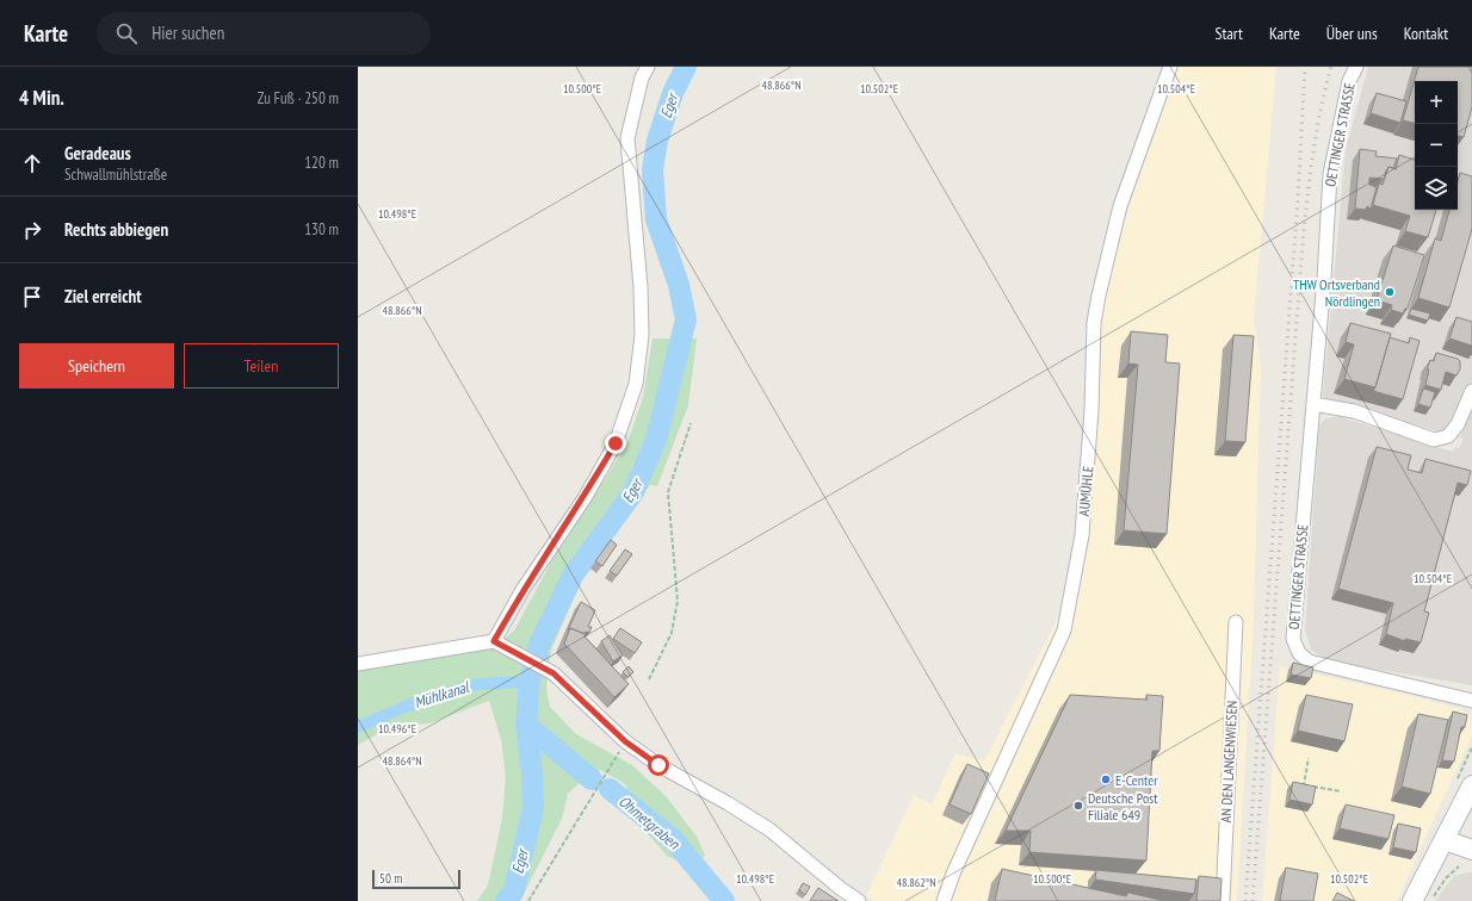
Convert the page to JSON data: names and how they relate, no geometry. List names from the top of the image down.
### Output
{
  "streets": {
    "street": ["OETTINGER STRASSE", "AUMÜHLE", "AN DEN LANGENWIESEN"]
  },
  "water": ["Eger", "Mühlkanal", "Ohmetgraben"],
  "places": ["THW Ortsverband Nördlingen", "E-Center", "Deutsche Post Filiale 649"],
  "scale_bar": "50 m",
  "page": {
    "header": "Karte",
    "search": "Hier suchen",
    "nav": [
      "Start",
      "Karte",
      "Über uns",
      "Kontakt"
    ],
    "heading": ["4 Min.", "Zu Fuß · 250 m"],
    "map_buttons": ["+", "−"],
    "list": [
      ["Geradeaus", "Schwallmühlstraße", "120 m"],
      ["Rechts abbiegen", "130 m"],
      "Ziel erreicht"
    ],
    "buttons": ["Speichern", "Teilen"],
    "scale": "50 m"
  },
  "coordinates": [
    "48.866°N",
    "10.500°E",
    "10.502°E",
    "10.504°E",
    "10.498°E",
    "10.496°E",
    "48.864°N",
    "48.862°N"
  ]
}
